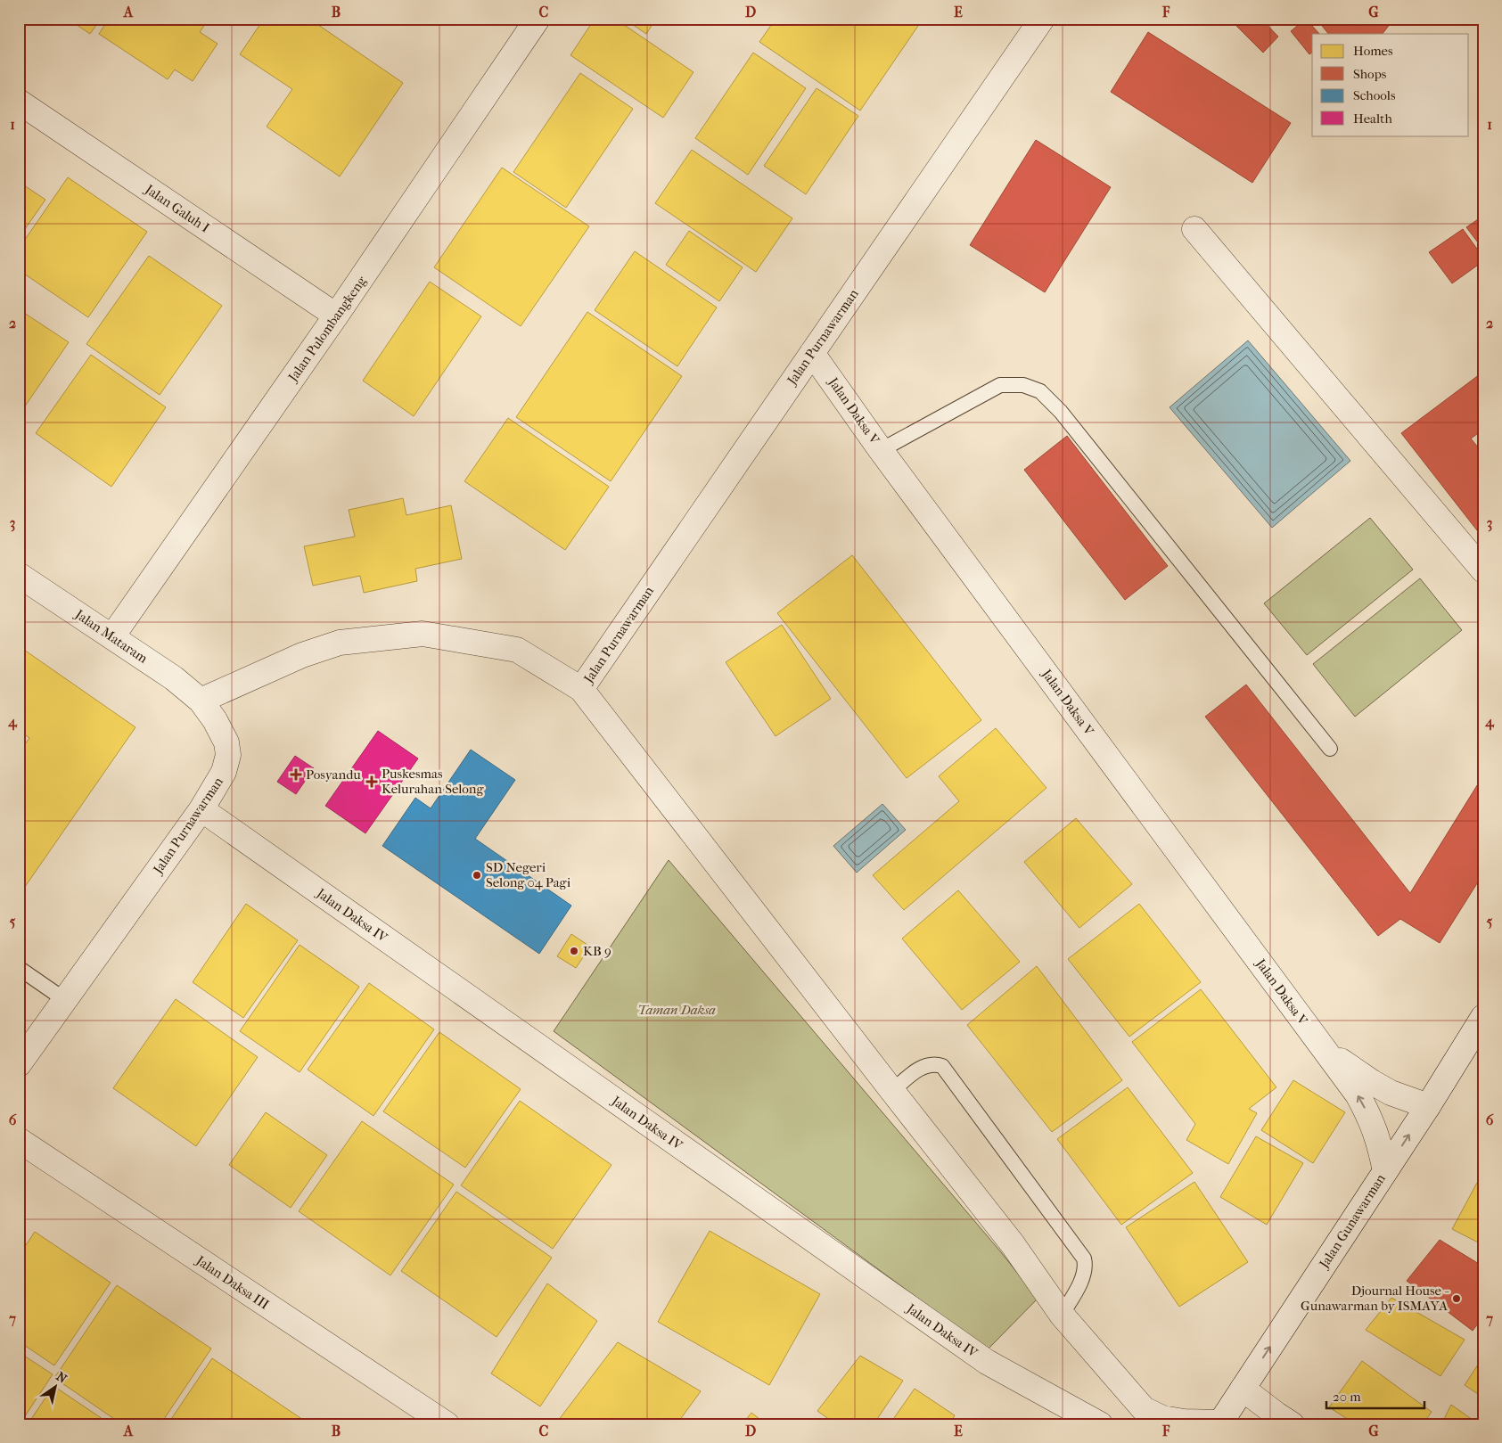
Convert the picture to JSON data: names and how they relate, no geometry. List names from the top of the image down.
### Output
{
  "streets": {
    "street": [
      "Jalan Galuh I",
      "Jalan Pulombangkeng",
      "Jalan Purnawarman",
      "Jalan Daksa V",
      "Jalan Mataram",
      "Jalan Daksa IV",
      "Jalan Gunawarman",
      "Jalan Daksa III"
    ]
  },
  "crossings": [
    ["Jalan Galuh I", "Jalan Pulombangkeng"],
    ["Jalan Pulombangkeng", "Jalan Mataram"],
    ["Jalan Purnawarman", "Jalan Daksa V"],
    ["Jalan Purnawarman", "Jalan Mataram"],
    ["Jalan Purnawarman", "Jalan Daksa IV"],
    ["Jalan Daksa V", "Jalan Gunawarman"]
  ],
  "one_way": ["Jalan Gunawarman"],
  "parks": ["Taman Daksa"],
  "places": {
    "health": ["Posyandu", "Puskesmas Kelurahan Selong"],
    "other": ["SD Negeri Selong 04 Pagi", "KB 9", "Djournal House - Gunawarman by ISMAYA"]
  },
  "legend": [
    "Homes",
    "Shops",
    "Schools",
    "Health"
  ],
  "scale_bar": "20 m",
  "north": "top right",
  "grid": {
    "columns": [
      "A",
      "B",
      "C",
      "D",
      "E",
      "F",
      "G"
    ],
    "rows": [
      "1",
      "2",
      "3",
      "4",
      "5",
      "6",
      "7"
    ]
  }
}
